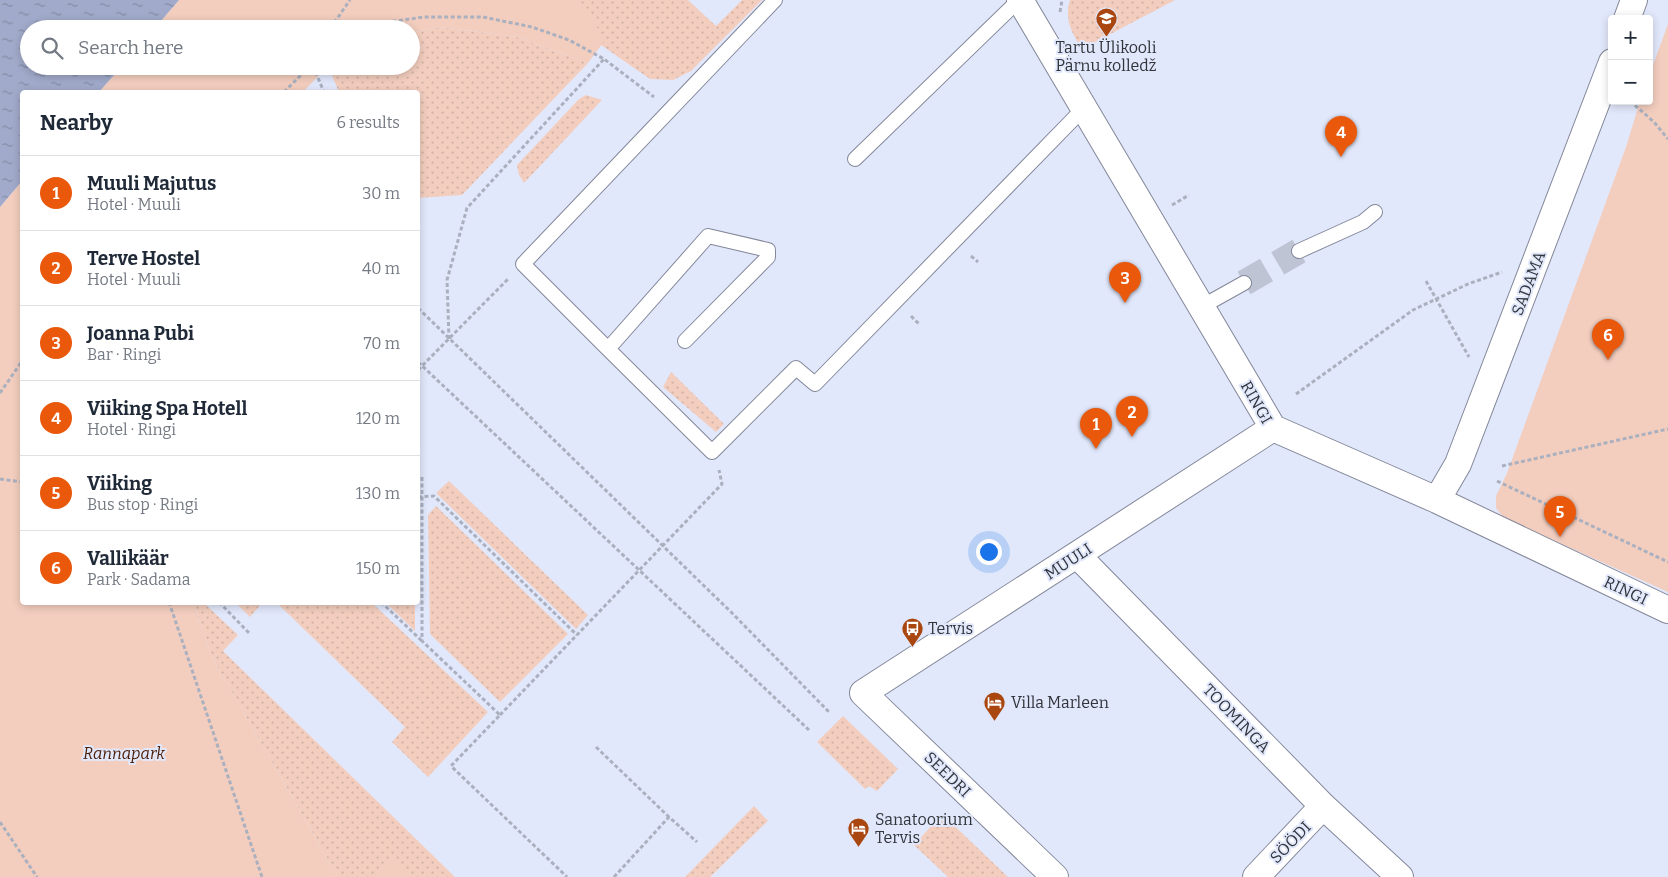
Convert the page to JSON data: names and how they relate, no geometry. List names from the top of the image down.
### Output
{
  "streets": {
    "street": [
      "SADAMA",
      "RINGI",
      "MUULI",
      "TOOMINGA",
      "SEEDRI",
      "SÖÖDI"
    ]
  },
  "crossings": [
    ["SADAMA", "RINGI"],
    ["RINGI", "MUULI"],
    ["MUULI", "TOOMINGA"],
    ["MUULI", "SEEDRI"],
    ["TOOMINGA", "SÖÖDI"]
  ],
  "parks": ["Rannapark"],
  "places": {
    "school or university": ["Tartu Ülikooli Pärnu kolledž"],
    "bus stop": ["Tervis"],
    "hotel": ["Villa Marleen", "Sanatoorium Tervis"]
  },
  "page": {
    "map_buttons": ["+", "−"],
    "search": "Search here",
    "heading": ["Nearby", "6 results"],
    "pins": [
      "4",
      "3",
      "6",
      "2",
      "1",
      "5"
    ],
    "list": [
      {
        "mark": "1",
        "name": "Muuli Majutus",
        "note": "Hotel · Muuli",
        "value": "30 m"
      },
      {
        "mark": "2",
        "name": "Terve Hostel",
        "note": "Hotel · Muuli",
        "value": "40 m"
      },
      {
        "mark": "3",
        "name": "Joanna Pubi",
        "note": "Bar · Ringi",
        "value": "70 m"
      },
      {
        "mark": "4",
        "name": "Viiking Spa Hotell",
        "note": "Hotel · Ringi",
        "value": "120 m"
      },
      {
        "mark": "5",
        "name": "Viiking",
        "note": "Bus stop · Ringi",
        "value": "130 m"
      },
      {
        "mark": "6",
        "name": "Vallikäär",
        "note": "Park · Sadama",
        "value": "150 m"
      }
    ]
  }
}
